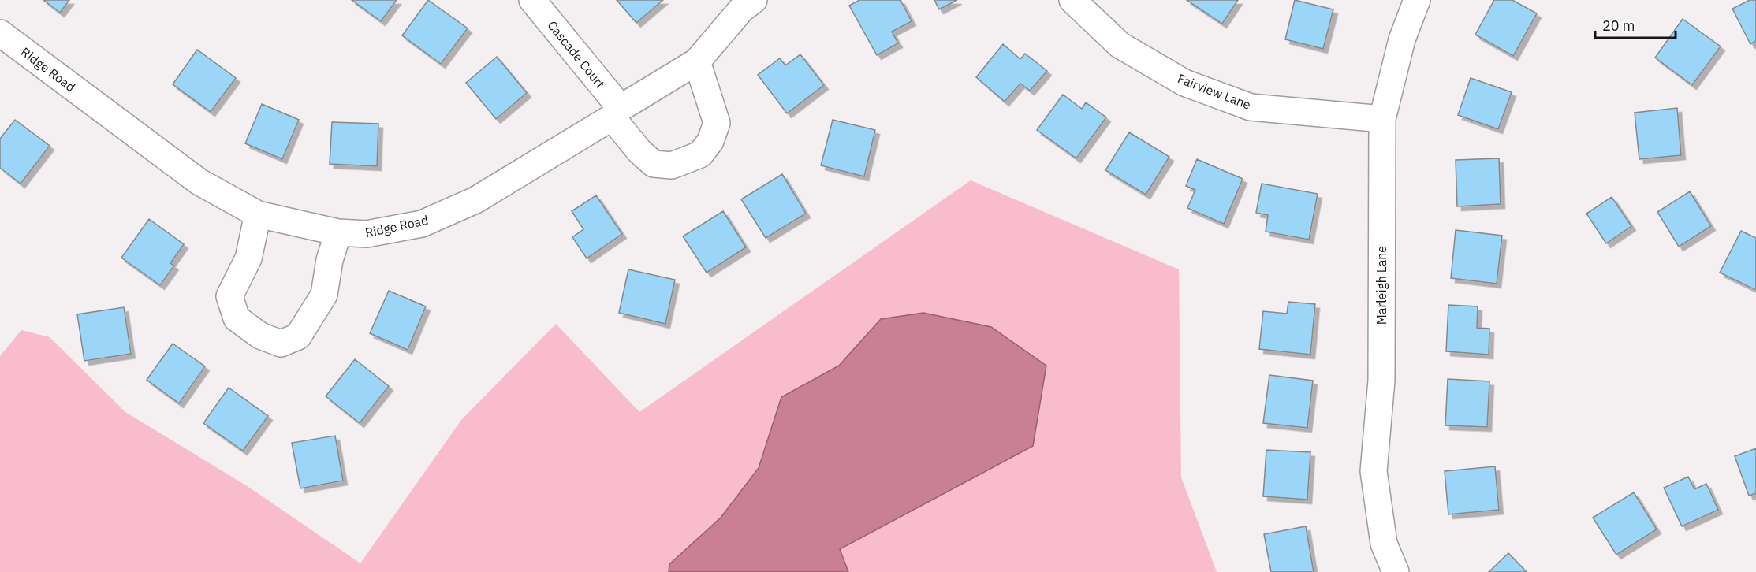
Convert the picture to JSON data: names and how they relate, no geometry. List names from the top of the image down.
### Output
{
  "streets": {
    "street": [
      "Cascade Court",
      "Ridge Road",
      "Fairview Lane",
      "Marleigh Lane"
    ]
  },
  "crossings": [
    ["Cascade Court", "Ridge Road"],
    ["Fairview Lane", "Marleigh Lane"]
  ],
  "scale_bar": "20 m"
}
